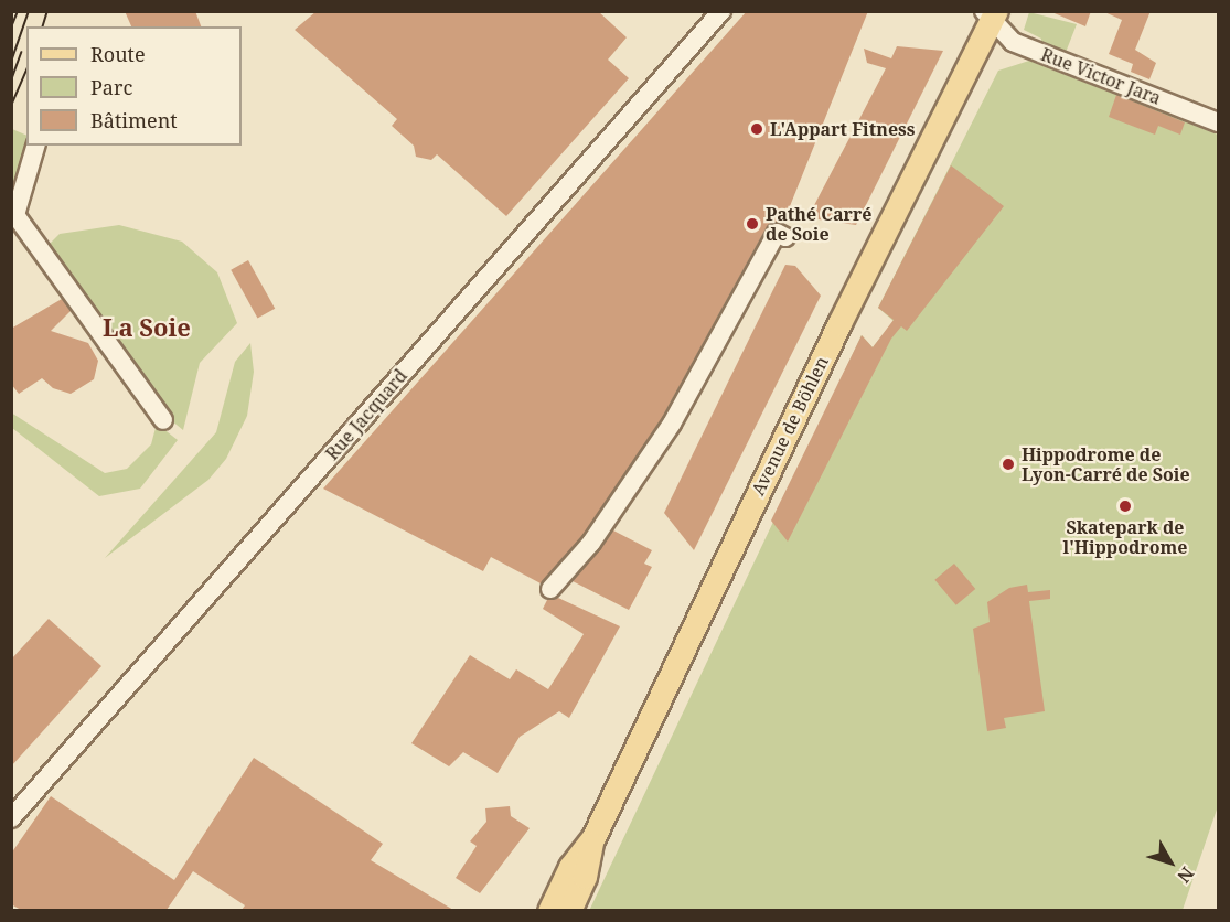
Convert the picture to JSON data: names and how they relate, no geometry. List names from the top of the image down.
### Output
{
  "streets": {
    "main road": ["Avenue de Böhlen"],
    "street": ["Rue Victor Jara", "Rue Jacquard"]
  },
  "crossings": [
    ["Rue Victor Jara", "Avenue de Böhlen"]
  ],
  "districts": ["La Soie"],
  "places": [
    "L'Appart Fitness",
    "Pathé Carré de Soie",
    "Hippodrome de Lyon-Carré de Soie",
    "Skatepark de l'Hippodrome"
  ],
  "legend": ["Route", "Parc", "Bâtiment"],
  "north": "bottom right"
}
